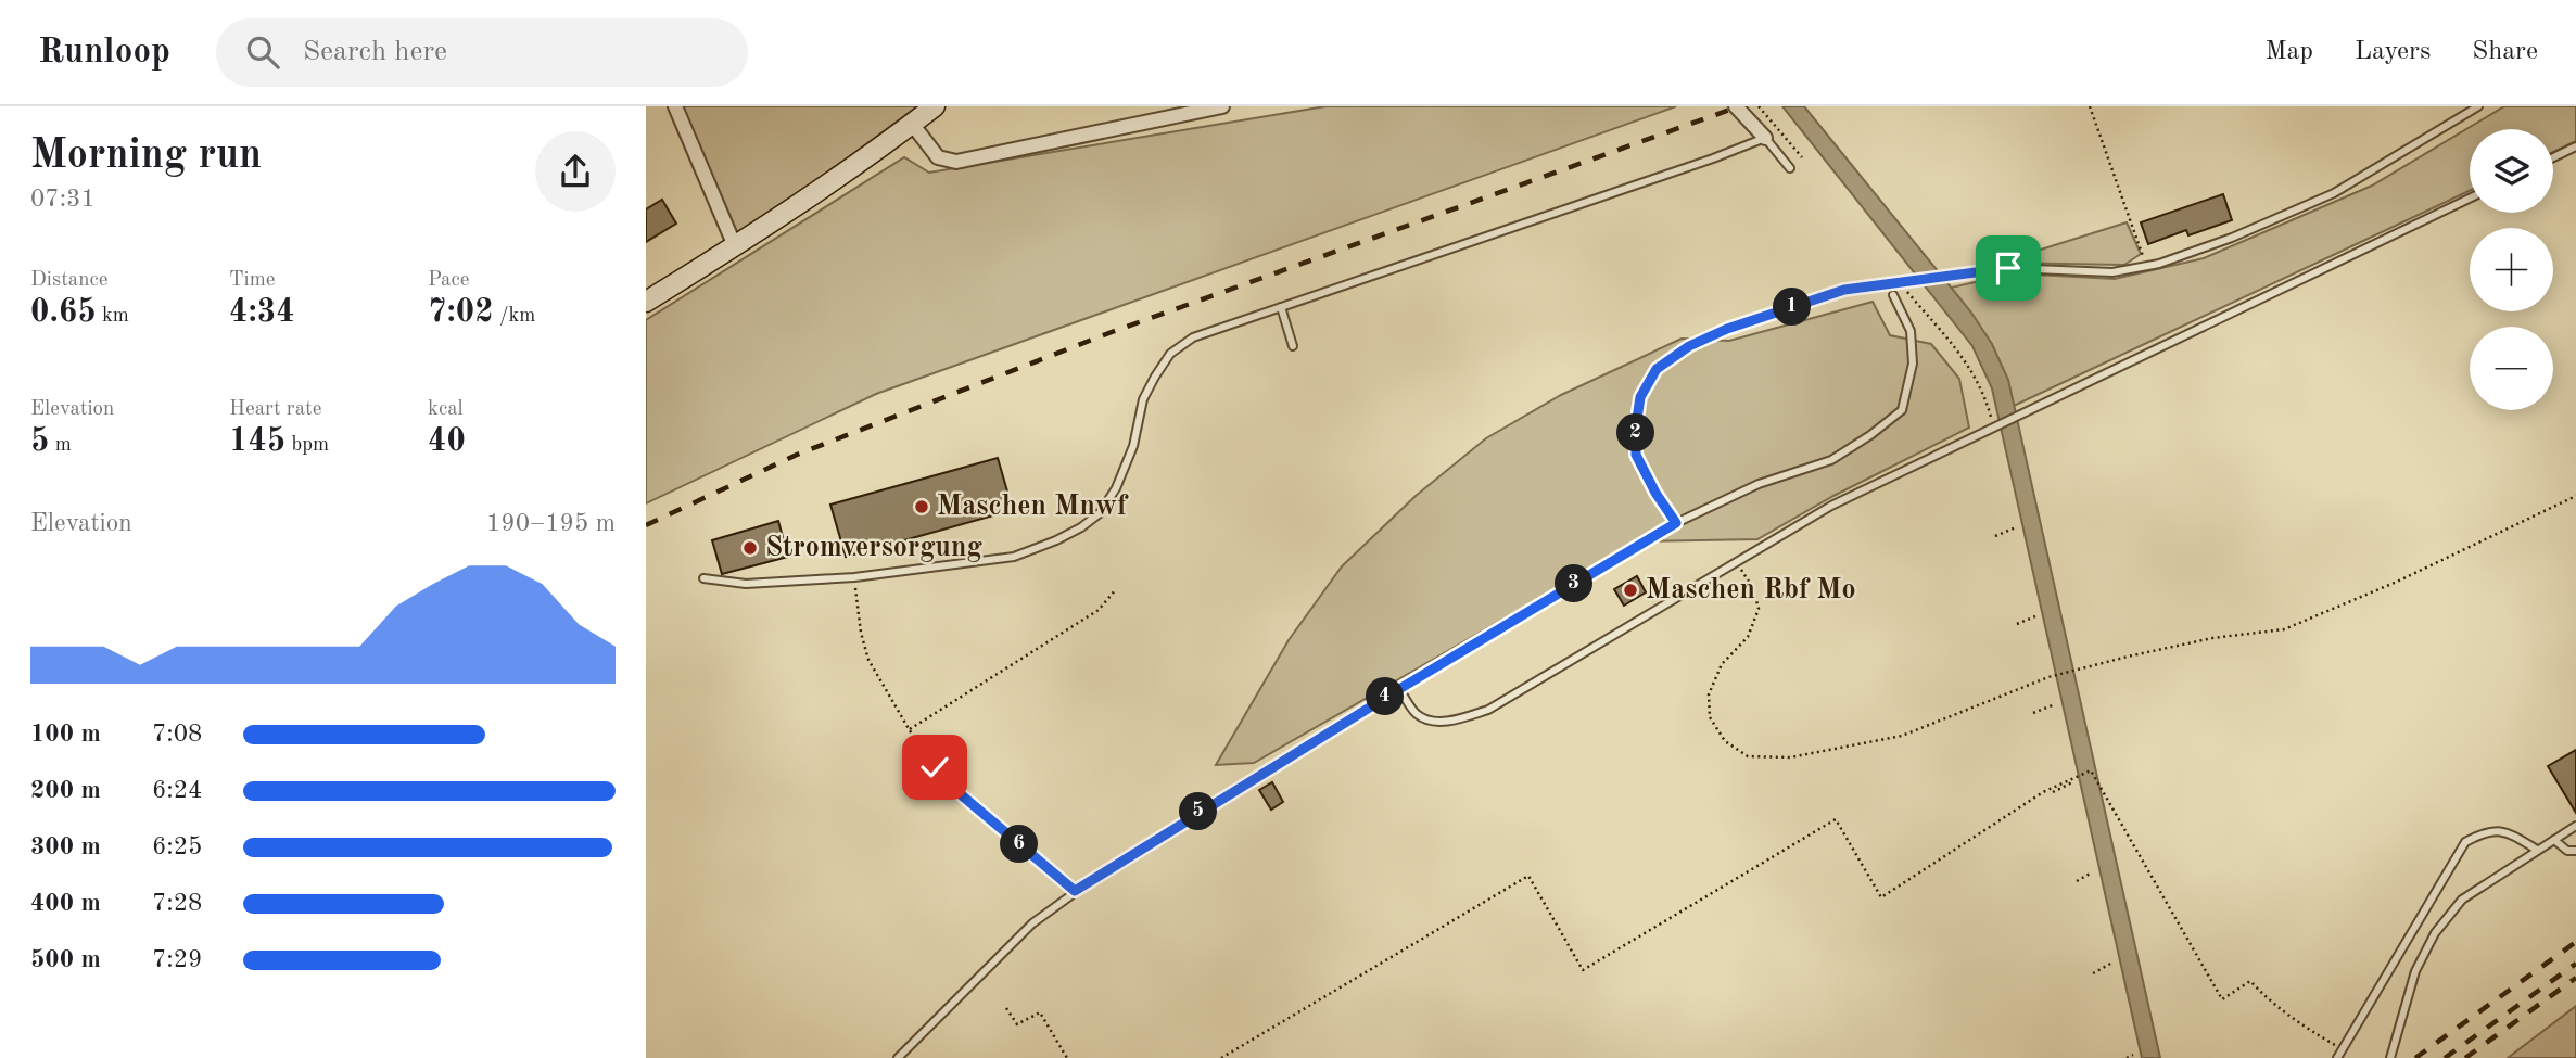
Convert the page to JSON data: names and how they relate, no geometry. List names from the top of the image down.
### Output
{
  "places": ["Maschen Mnwf", "Stromversorgung", "Maschen Rbf Mo"],
  "page": {
    "header": "Runloop",
    "search": "Search here",
    "nav": ["Map", "Layers", "Share"],
    "heading": ["Morning run", "07:31"],
    "map_buttons": ["+", "−"],
    "stats": [
      ["Distance", "0.65 km"],
      ["Time", "4:34"],
      ["Pace", "7:02 /km"],
      ["Elevation", "5 m"],
      ["Heart rate", "145 bpm"],
      ["kcal", "40"]
    ],
    "pins": [
      "1",
      "2",
      "3",
      "4",
      "5",
      "6"
    ],
    "chart": ["Elevation", "190–195 m"],
    "list": [
      {
        "name": "100 m",
        "note": "7:08"
      },
      {
        "name": "200 m",
        "note": "6:24"
      },
      {
        "name": "300 m",
        "note": "6:25"
      },
      {
        "name": "400 m",
        "note": "7:28"
      },
      {
        "name": "500 m",
        "note": "7:29"
      }
    ]
  }
}
